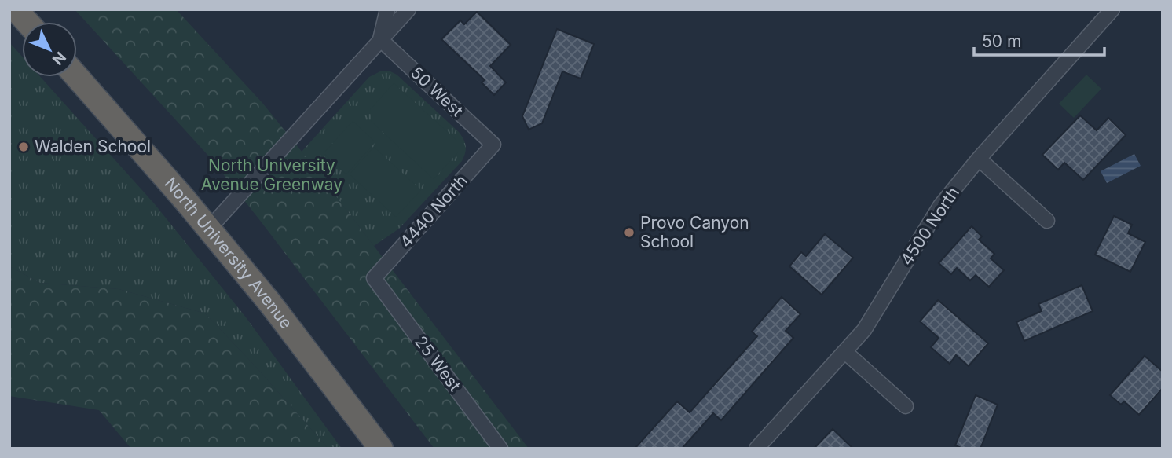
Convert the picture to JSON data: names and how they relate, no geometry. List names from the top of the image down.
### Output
{
  "streets": {
    "highway": ["North University Avenue"],
    "street": [
      "50 West",
      "4440 North",
      "4500 North",
      "25 West"
    ]
  },
  "crossings": [
    ["50 West", "4440 North"],
    ["4440 North", "25 West"]
  ],
  "parks": ["North University Avenue Greenway"],
  "places": ["Walden School", "Provo Canyon School"],
  "scale_bar": "50 m",
  "north": "bottom right"
}
